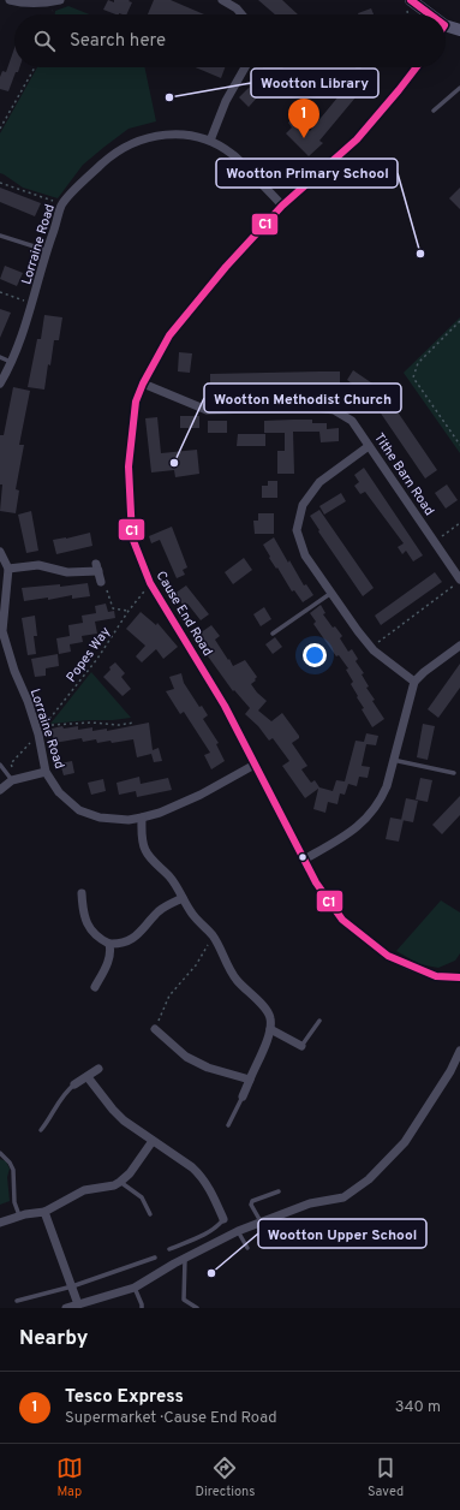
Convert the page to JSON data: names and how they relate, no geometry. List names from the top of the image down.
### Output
{
  "streets": {
    "street": ["Lorraine Road", "Tithe Barn Road", "Cause End Road"],
    "path": ["Popes Way"]
  },
  "crossings": [
    ["Lorraine Road", "Cause End Road"],
    ["Lorraine Road", "Popes Way"],
    ["Tithe Barn Road", "Cause End Road"],
    ["Cause End Road", "Popes Way"]
  ],
  "places": [
    "Wootton Library",
    "Wootton Primary School",
    "Wootton Methodist Church",
    "Wootton Upper School"
  ],
  "lines": ["transit line C1"],
  "page": {
    "search": "Search here",
    "pins": "1",
    "heading": "Nearby",
    "list": [
      {
        "mark": "1",
        "name": "Tesco Express",
        "note": "Supermarket · Cause End Road",
        "value": "340 m"
      }
    ],
    "nav": ["Map", "Directions", "Saved"]
  }
}
